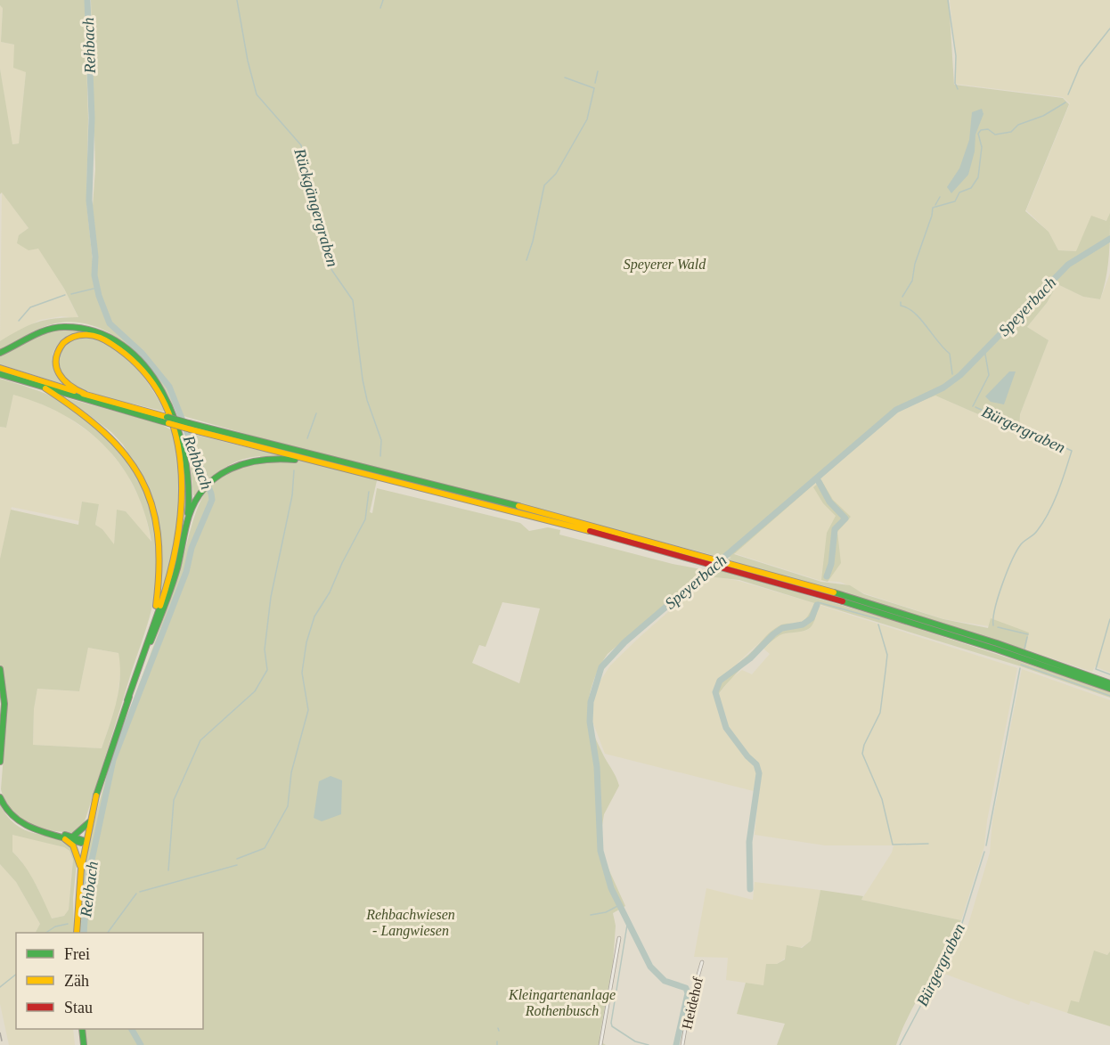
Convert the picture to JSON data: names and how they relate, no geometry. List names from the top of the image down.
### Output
{
  "streets": {
    "street": ["Heidehof"]
  },
  "water": [
    "Rehbach",
    "Rückgängergraben",
    "Speyerbach",
    "Bürgergraben"
  ],
  "parks": ["Speyerer Wald", "Rehbachwiesen - Langwiesen", "Kleingartenanlage Rothenbusch"],
  "legend": ["Frei", "Zäh", "Stau"]
}
